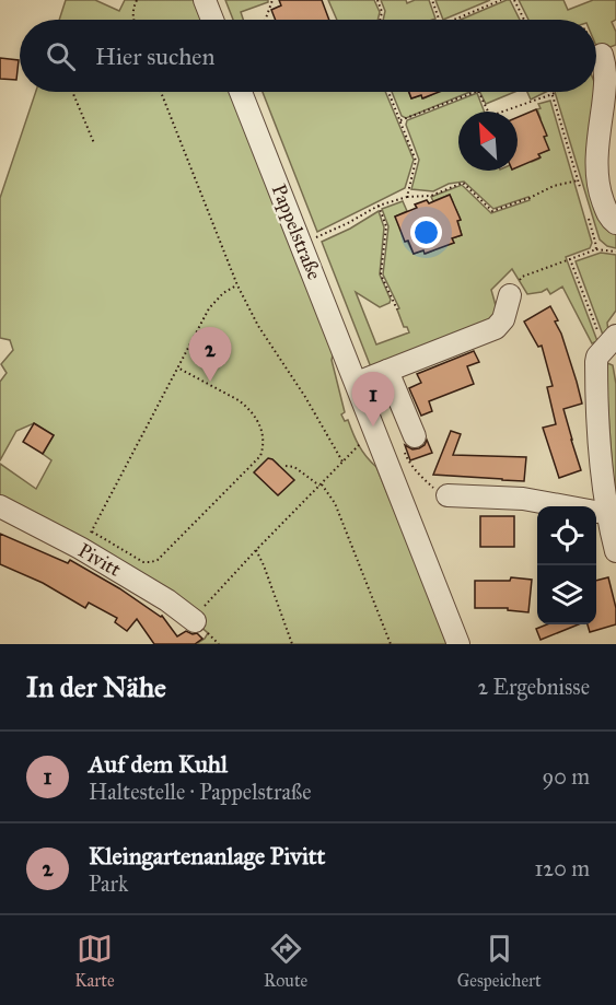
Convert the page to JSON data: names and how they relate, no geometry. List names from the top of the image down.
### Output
{
  "streets": {
    "street": ["Pappelstraße", "Pivitt"]
  },
  "north": "top left",
  "page": {
    "search": "Hier suchen",
    "pins": ["2", "1"],
    "heading": ["In der Nähe", "2 Ergebnisse"],
    "list": [
      {
        "mark": "1",
        "name": "Auf dem Kuhl",
        "note": "Haltestelle · Pappelstraße",
        "value": "90 m"
      },
      {
        "mark": "2",
        "name": "Kleingartenanlage Pivitt",
        "note": "Park",
        "value": "120 m"
      }
    ],
    "nav": ["Karte", "Route", "Gespeichert"]
  }
}
